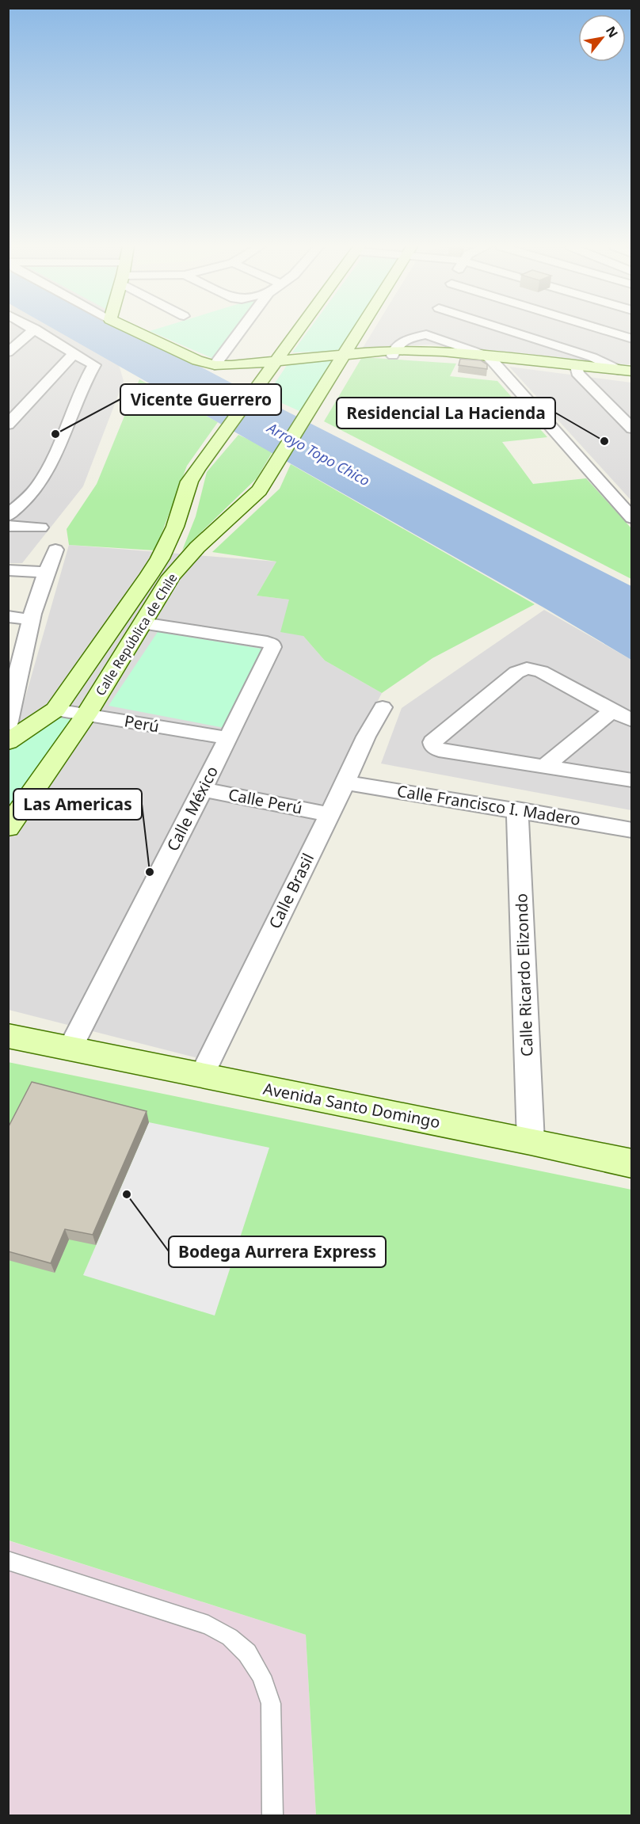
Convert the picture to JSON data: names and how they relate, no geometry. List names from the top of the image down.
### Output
{
  "streets": {
    "street": [
      "Calle República de Chile",
      "Perú",
      "Calle Perú",
      "Calle Francisco I. Madero",
      "Calle México",
      "Calle Brasil",
      "Calle Ricardo Elizondo",
      "Avenida Santo Domingo"
    ]
  },
  "crossings": [
    ["Calle República de Chile", "Perú"],
    ["Calle República de Chile", "Calle México"],
    ["Perú", "Calle México"],
    ["Calle Perú", "Calle México"],
    ["Calle Perú", "Calle Brasil"],
    ["Calle Francisco I. Madero", "Calle Brasil"],
    ["Calle Francisco I. Madero", "Calle Ricardo Elizondo"],
    ["Calle México", "Avenida Santo Domingo"],
    ["Calle Brasil", "Avenida Santo Domingo"],
    ["Calle Ricardo Elizondo", "Avenida Santo Domingo"]
  ],
  "water": ["Arroyo Topo Chico"],
  "places": [
    "Vicente Guerrero",
    "Residencial La Hacienda",
    "Las Americas",
    "Bodega Aurrera Express"
  ],
  "north": "top right"
}
